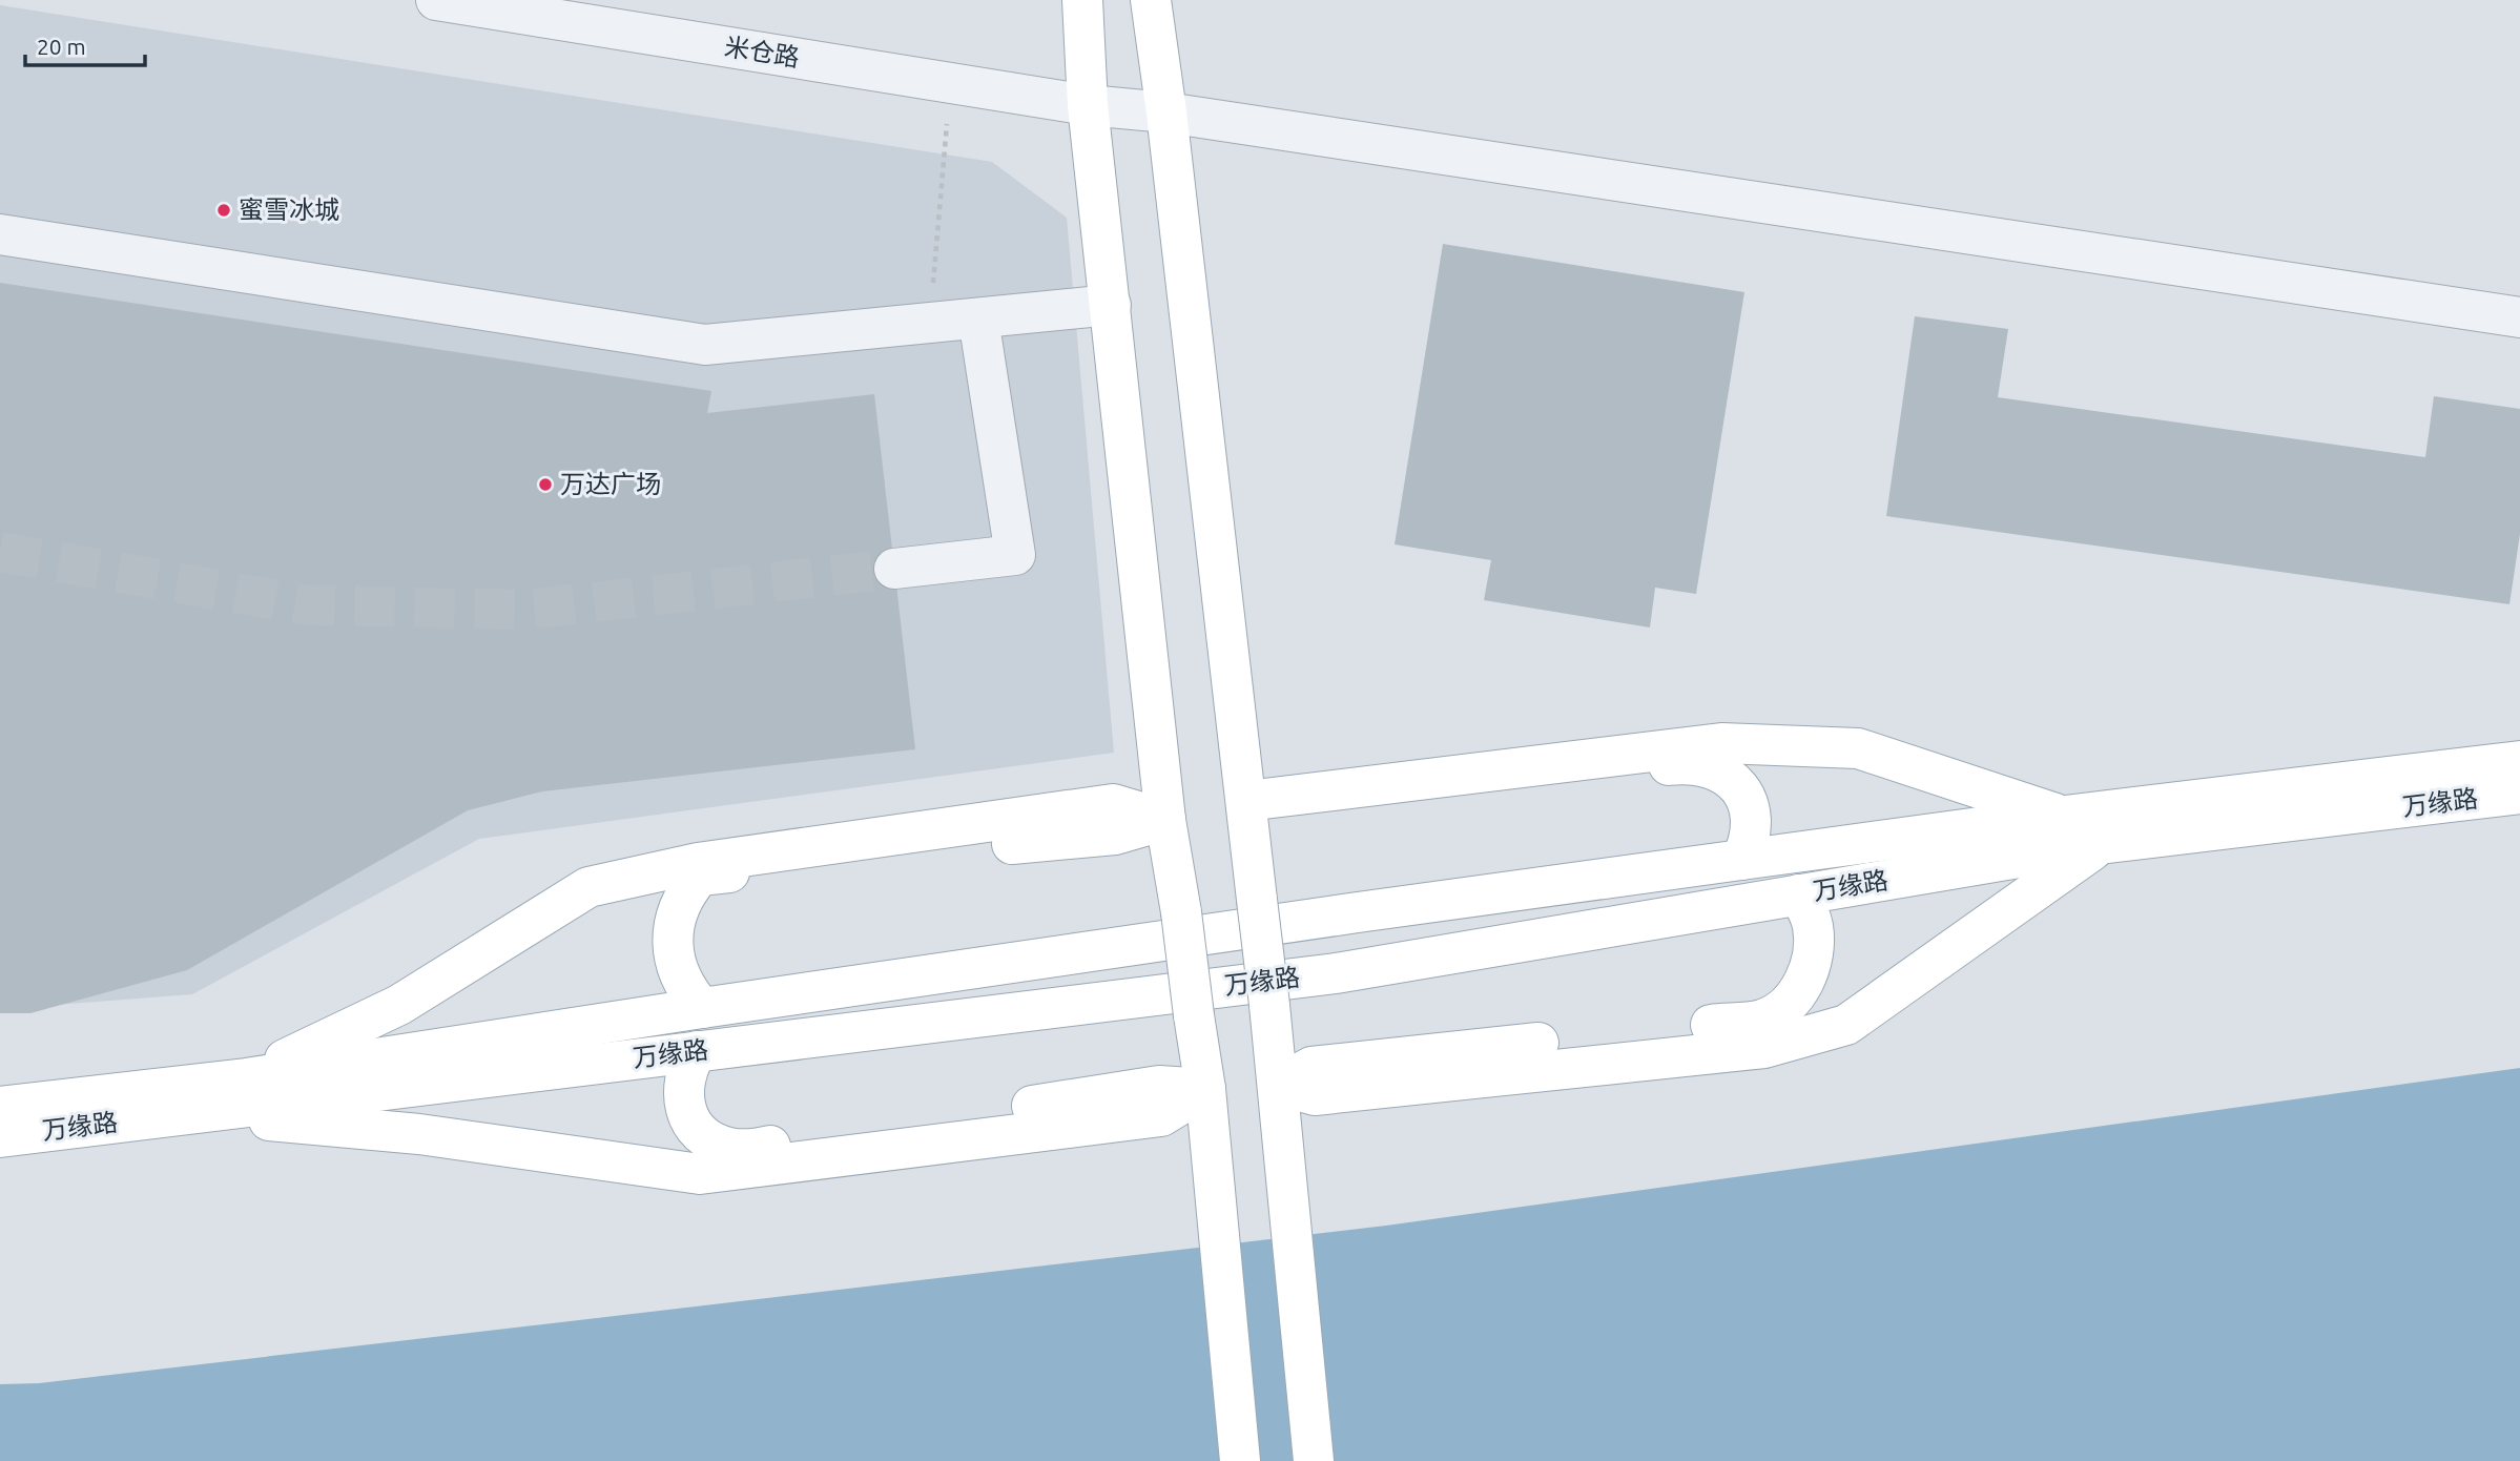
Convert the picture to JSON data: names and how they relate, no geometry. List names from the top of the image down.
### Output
{
  "streets": {
    "main road": ["万缘路"],
    "street": ["米仓路"]
  },
  "places": ["蜜雪冰城", "万达广场"],
  "scale_bar": "20 m"
}
